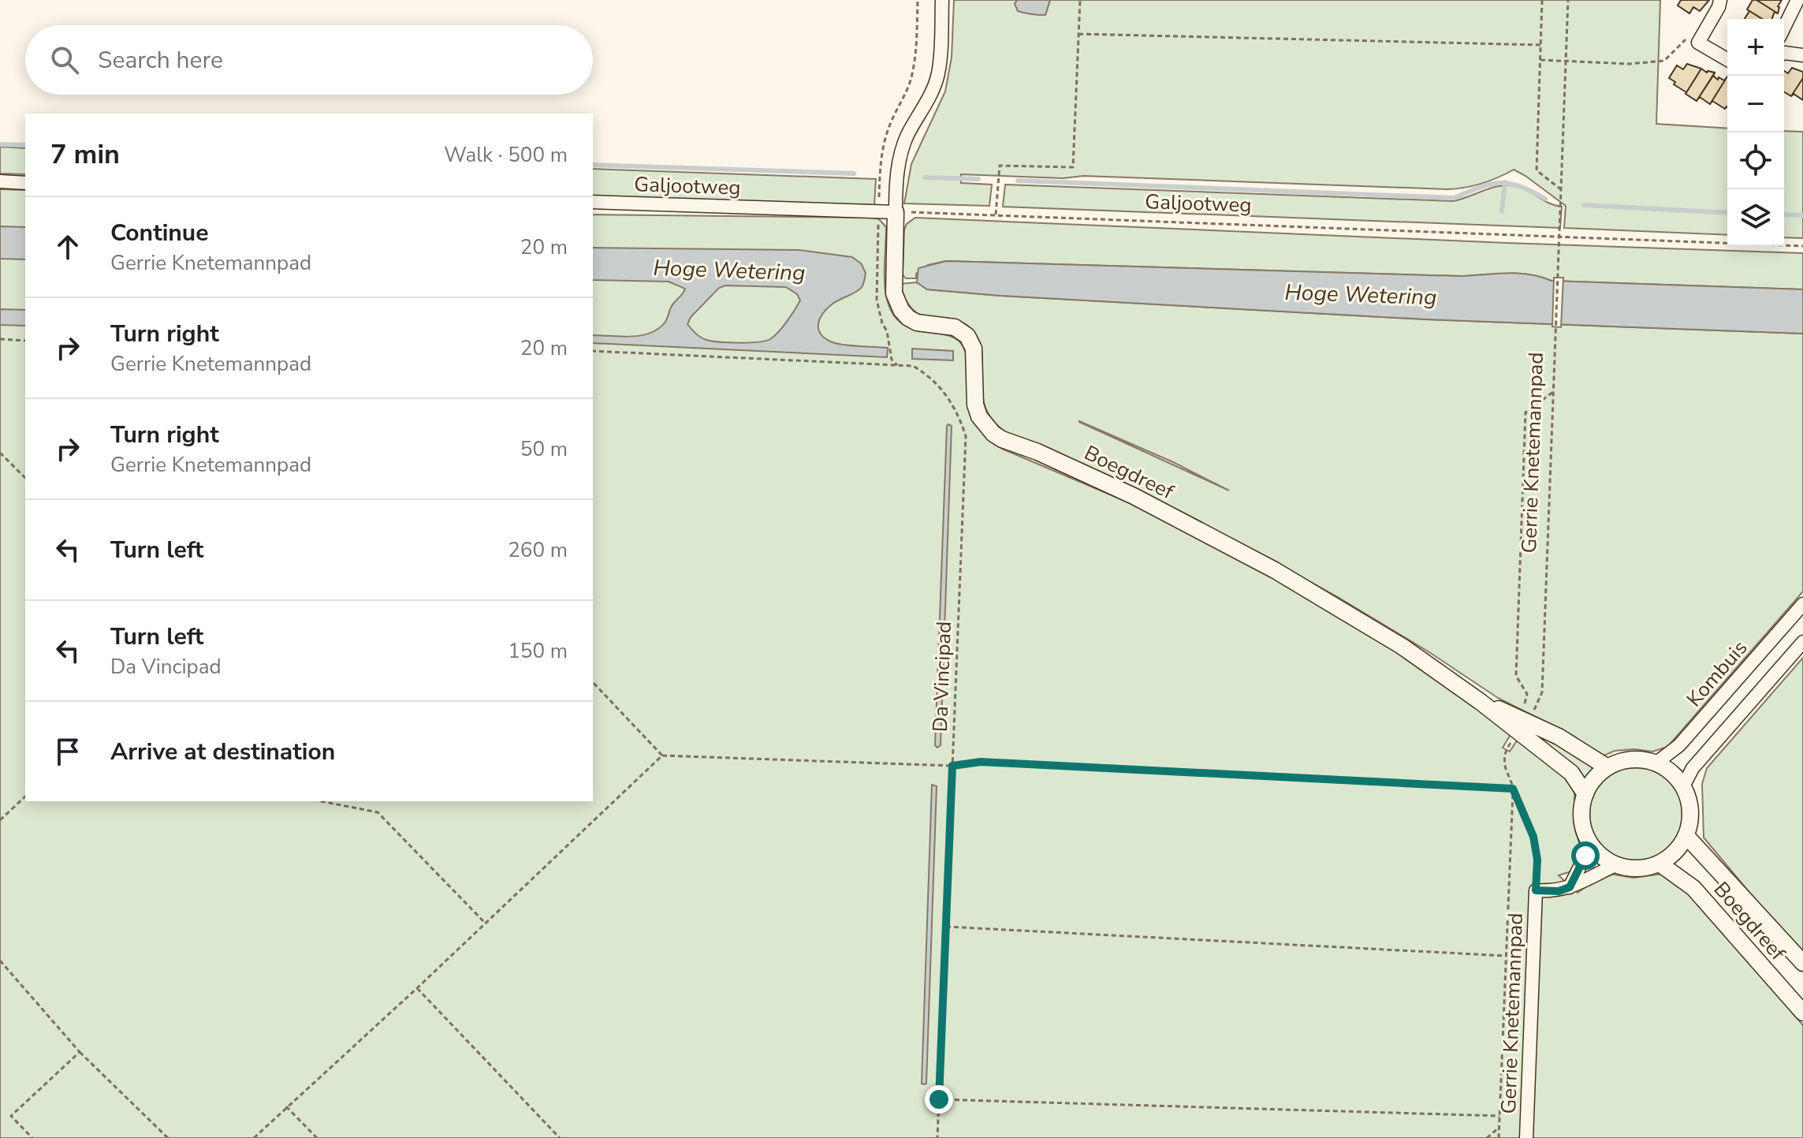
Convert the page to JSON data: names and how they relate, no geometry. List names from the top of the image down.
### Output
{
  "streets": {
    "street": [
      "Galjootweg",
      "Gerrie Knetemannpad",
      "Boegdreef",
      "Kombuis"
    ],
    "path": ["Da Vincipad"]
  },
  "crossings": [
    ["Galjootweg", "Gerrie Knetemannpad"],
    ["Galjootweg", "Boegdreef"],
    ["Gerrie Knetemannpad", "Boegdreef"],
    ["Gerrie Knetemannpad", "Kombuis"],
    ["Boegdreef", "Kombuis"]
  ],
  "water": ["Hoge Wetering"],
  "page": {
    "map_buttons": ["+", "−"],
    "search": "Search here",
    "heading": ["7 min", "Walk · 500 m"],
    "list": [
      ["Continue", "Gerrie Knetemannpad", "20 m"],
      ["Turn right", "Gerrie Knetemannpad", "20 m"],
      ["Turn right", "Gerrie Knetemannpad", "50 m"],
      ["Turn left", "260 m"],
      ["Turn left", "Da Vincipad", "150 m"],
      "Arrive at destination"
    ]
  }
}
